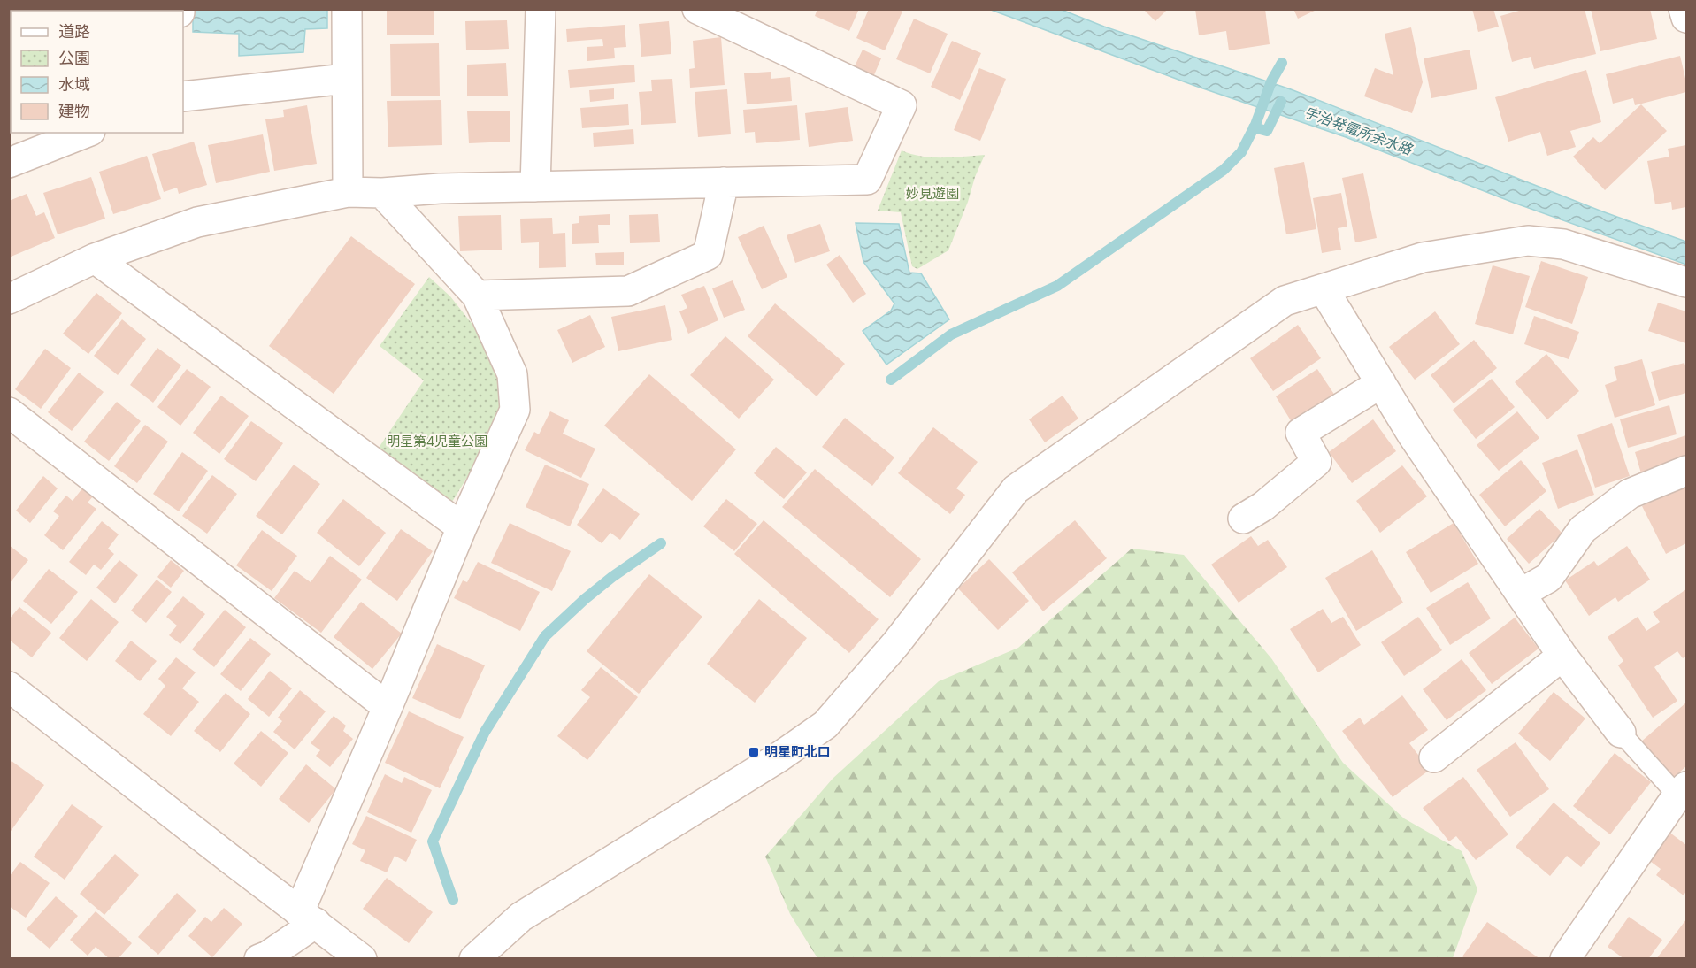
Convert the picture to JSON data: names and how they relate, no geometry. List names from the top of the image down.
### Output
{
  "water": ["宇治発電所余水路"],
  "parks": ["妙見遊園", "明星第4児童公園"],
  "places": {
    "transit": ["明星町北口"]
  },
  "legend": [
    "道路",
    "公園",
    "水域",
    "建物"
  ]
}
